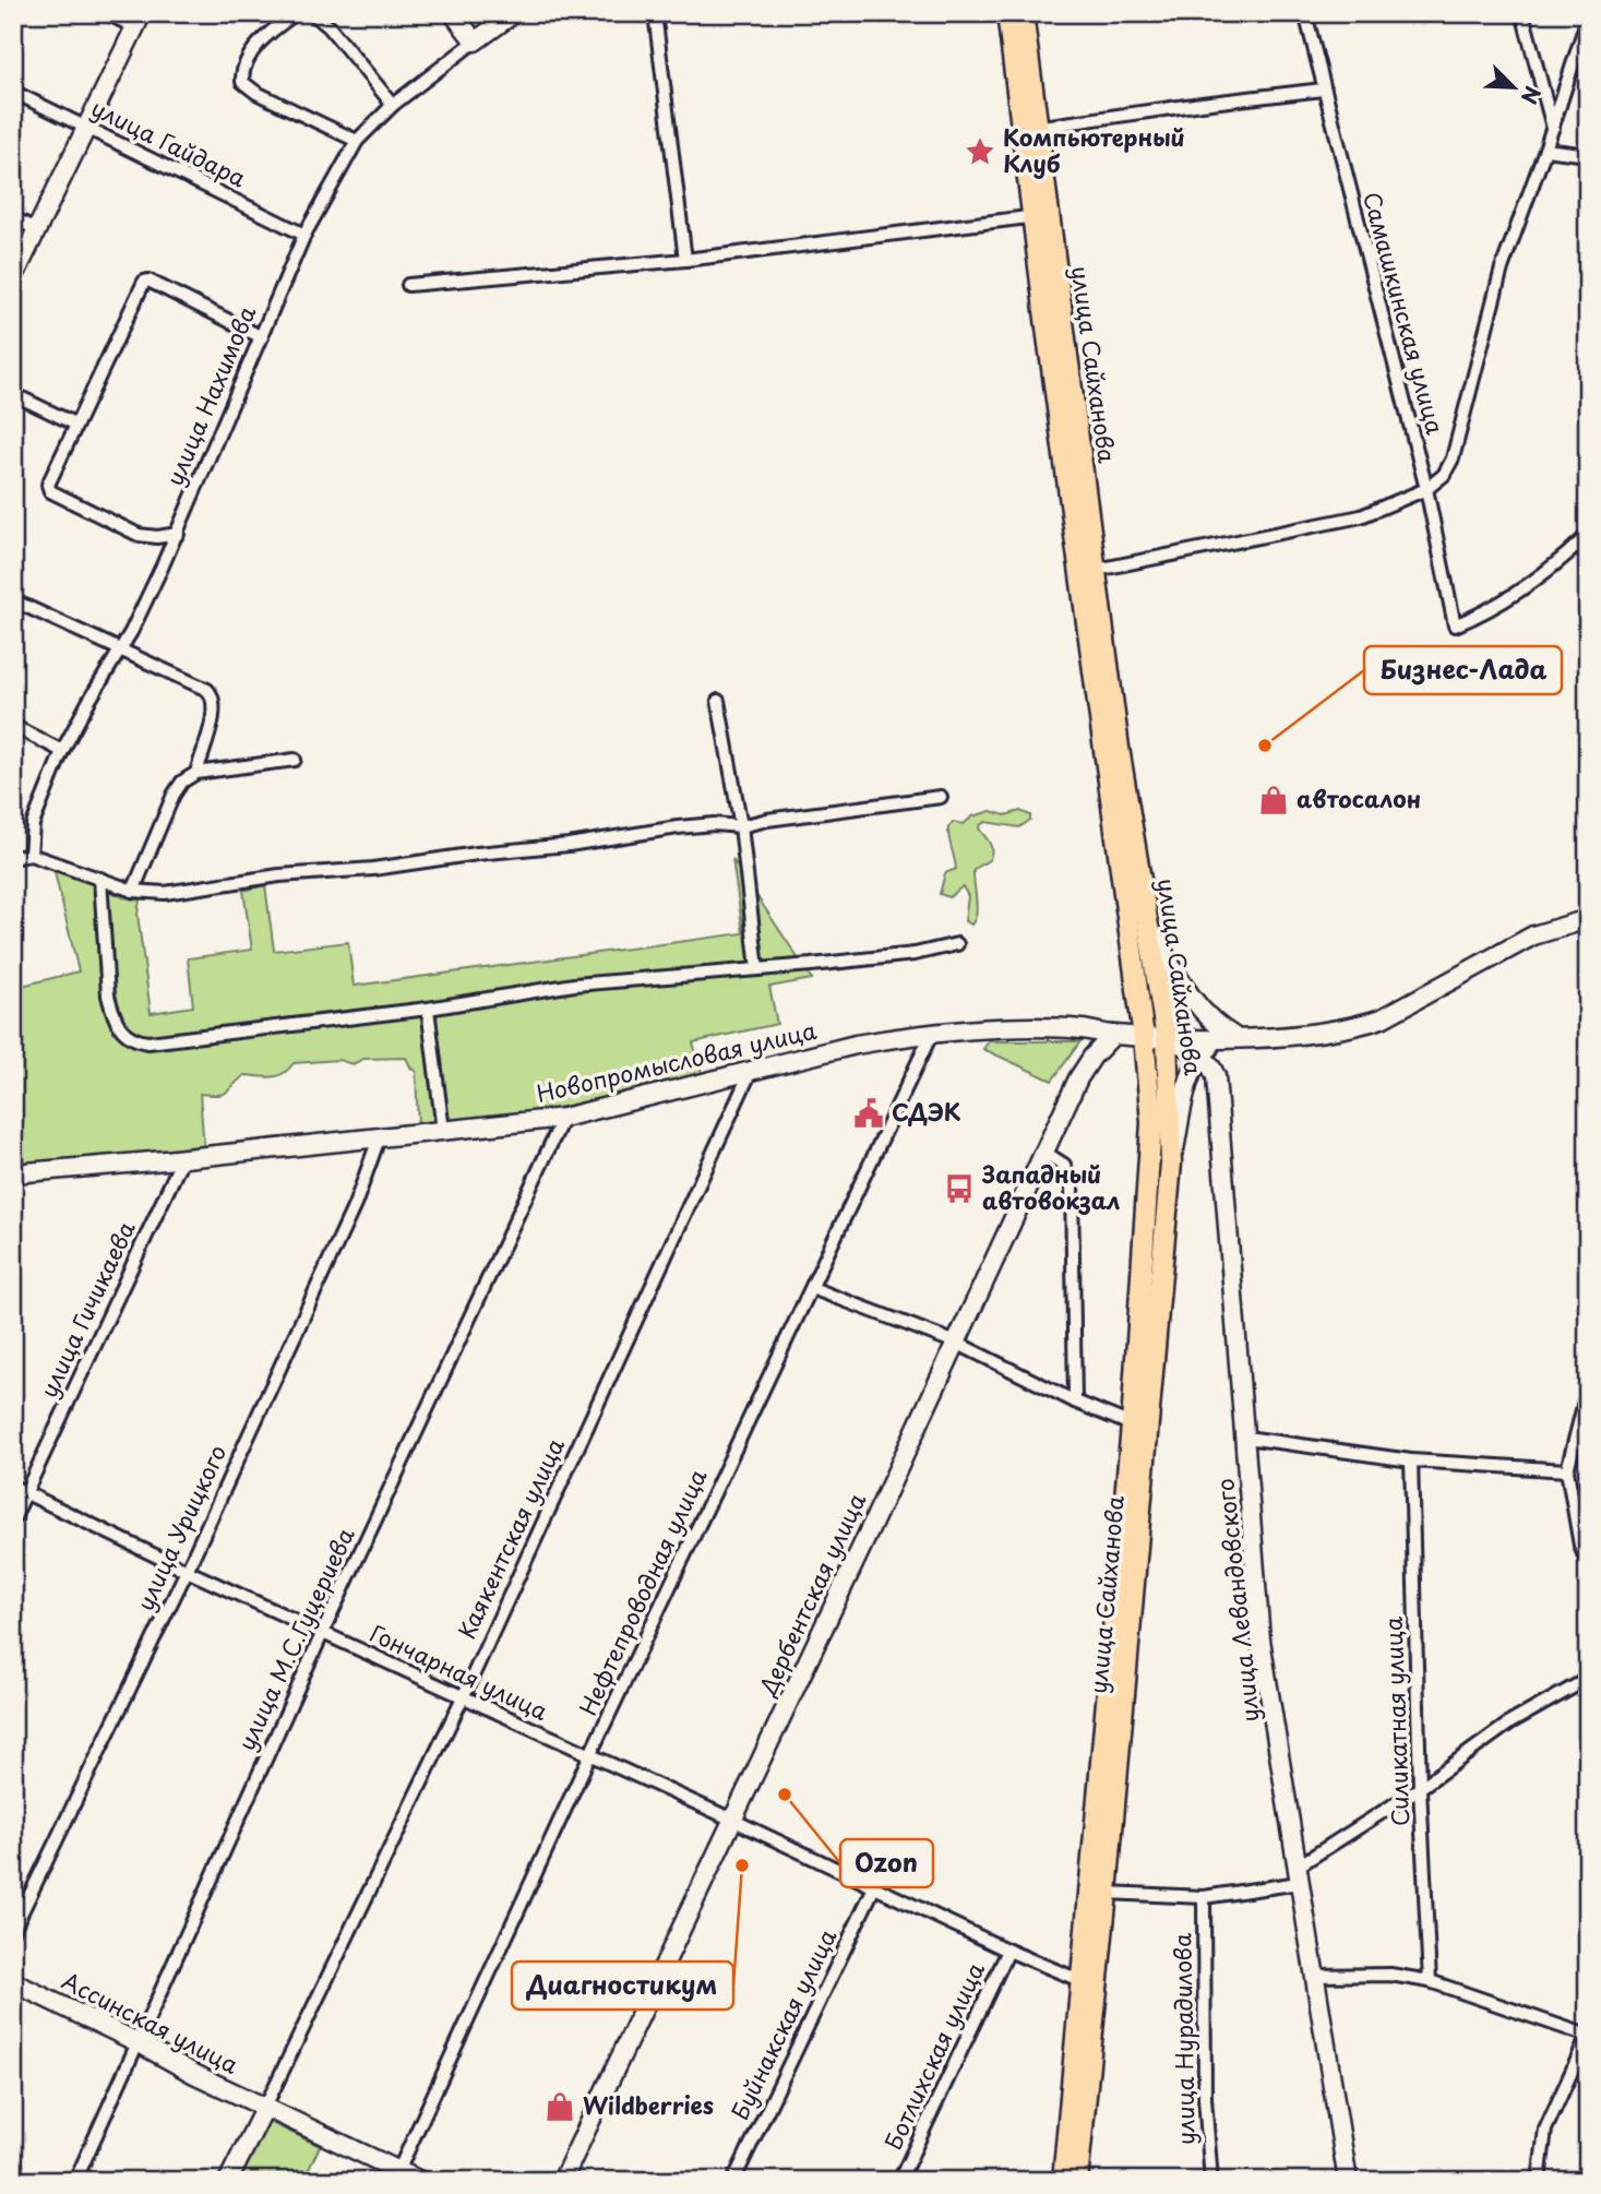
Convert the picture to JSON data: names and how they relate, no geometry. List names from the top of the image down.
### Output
{
  "streets": {
    "main road": ["улица Сайханова"],
    "street": [
      "улица Гайдара",
      "Самашкинская улица",
      "улица Нахимова",
      "Новопромысловая улица",
      "улица Гичикаева",
      "улица Урицкого",
      "Каякентская улица",
      "Нефтепроводная улица",
      "Дербентская улица",
      "улица Левандовского",
      "улица М.С.Гуцериева",
      "Гончарная улица",
      "Силикатная улица",
      "Ассинская улица",
      "Буйнакская улица",
      "улица Нурадилова",
      "Ботлихская улица"
    ]
  },
  "crossings": [
    ["улица Гайдара", "улица Нахимова"],
    ["улица Сайханова", "Новопромысловая улица"],
    ["улица Сайханова", "Гончарная улица"],
    ["Новопромысловая улица", "улица Гичикаева"],
    ["Новопромысловая улица", "улица Урицкого"],
    ["Новопромысловая улица", "Каякентская улица"],
    ["Новопромысловая улица", "Нефтепроводная улица"],
    ["Новопромысловая улица", "Дербентская улица"],
    ["Новопромысловая улица", "улица М.С.Гуцериева"],
    ["улица Гичикаева", "Гончарная улица"],
    ["улица Урицкого", "Гончарная улица"],
    ["Каякентская улица", "Гончарная улица"],
    ["Каякентская улица", "Ассинская улица"],
    ["Нефтепроводная улица", "Гончарная улица"],
    ["Нефтепроводная улица", "Ассинская улица"],
    ["Дербентская улица", "Гончарная улица"],
    ["улица М.С.Гуцериева", "Гончарная улица"],
    ["улица М.С.Гуцериева", "Ассинская улица"],
    ["Гончарная улица", "Буйнакская улица"],
    ["Гончарная улица", "Ботлихская улица"]
  ],
  "places": {
    "place": ["Компьютерный Клуб"],
    "other": ["Бизнес-Лада", "Ozon", "Диагностикум"],
    "shop": ["автосалон", "Wildberries"],
    "public building": ["СДЭК"],
    "bus stop": ["Западный автовокзал"]
  },
  "north": "bottom right"
}
